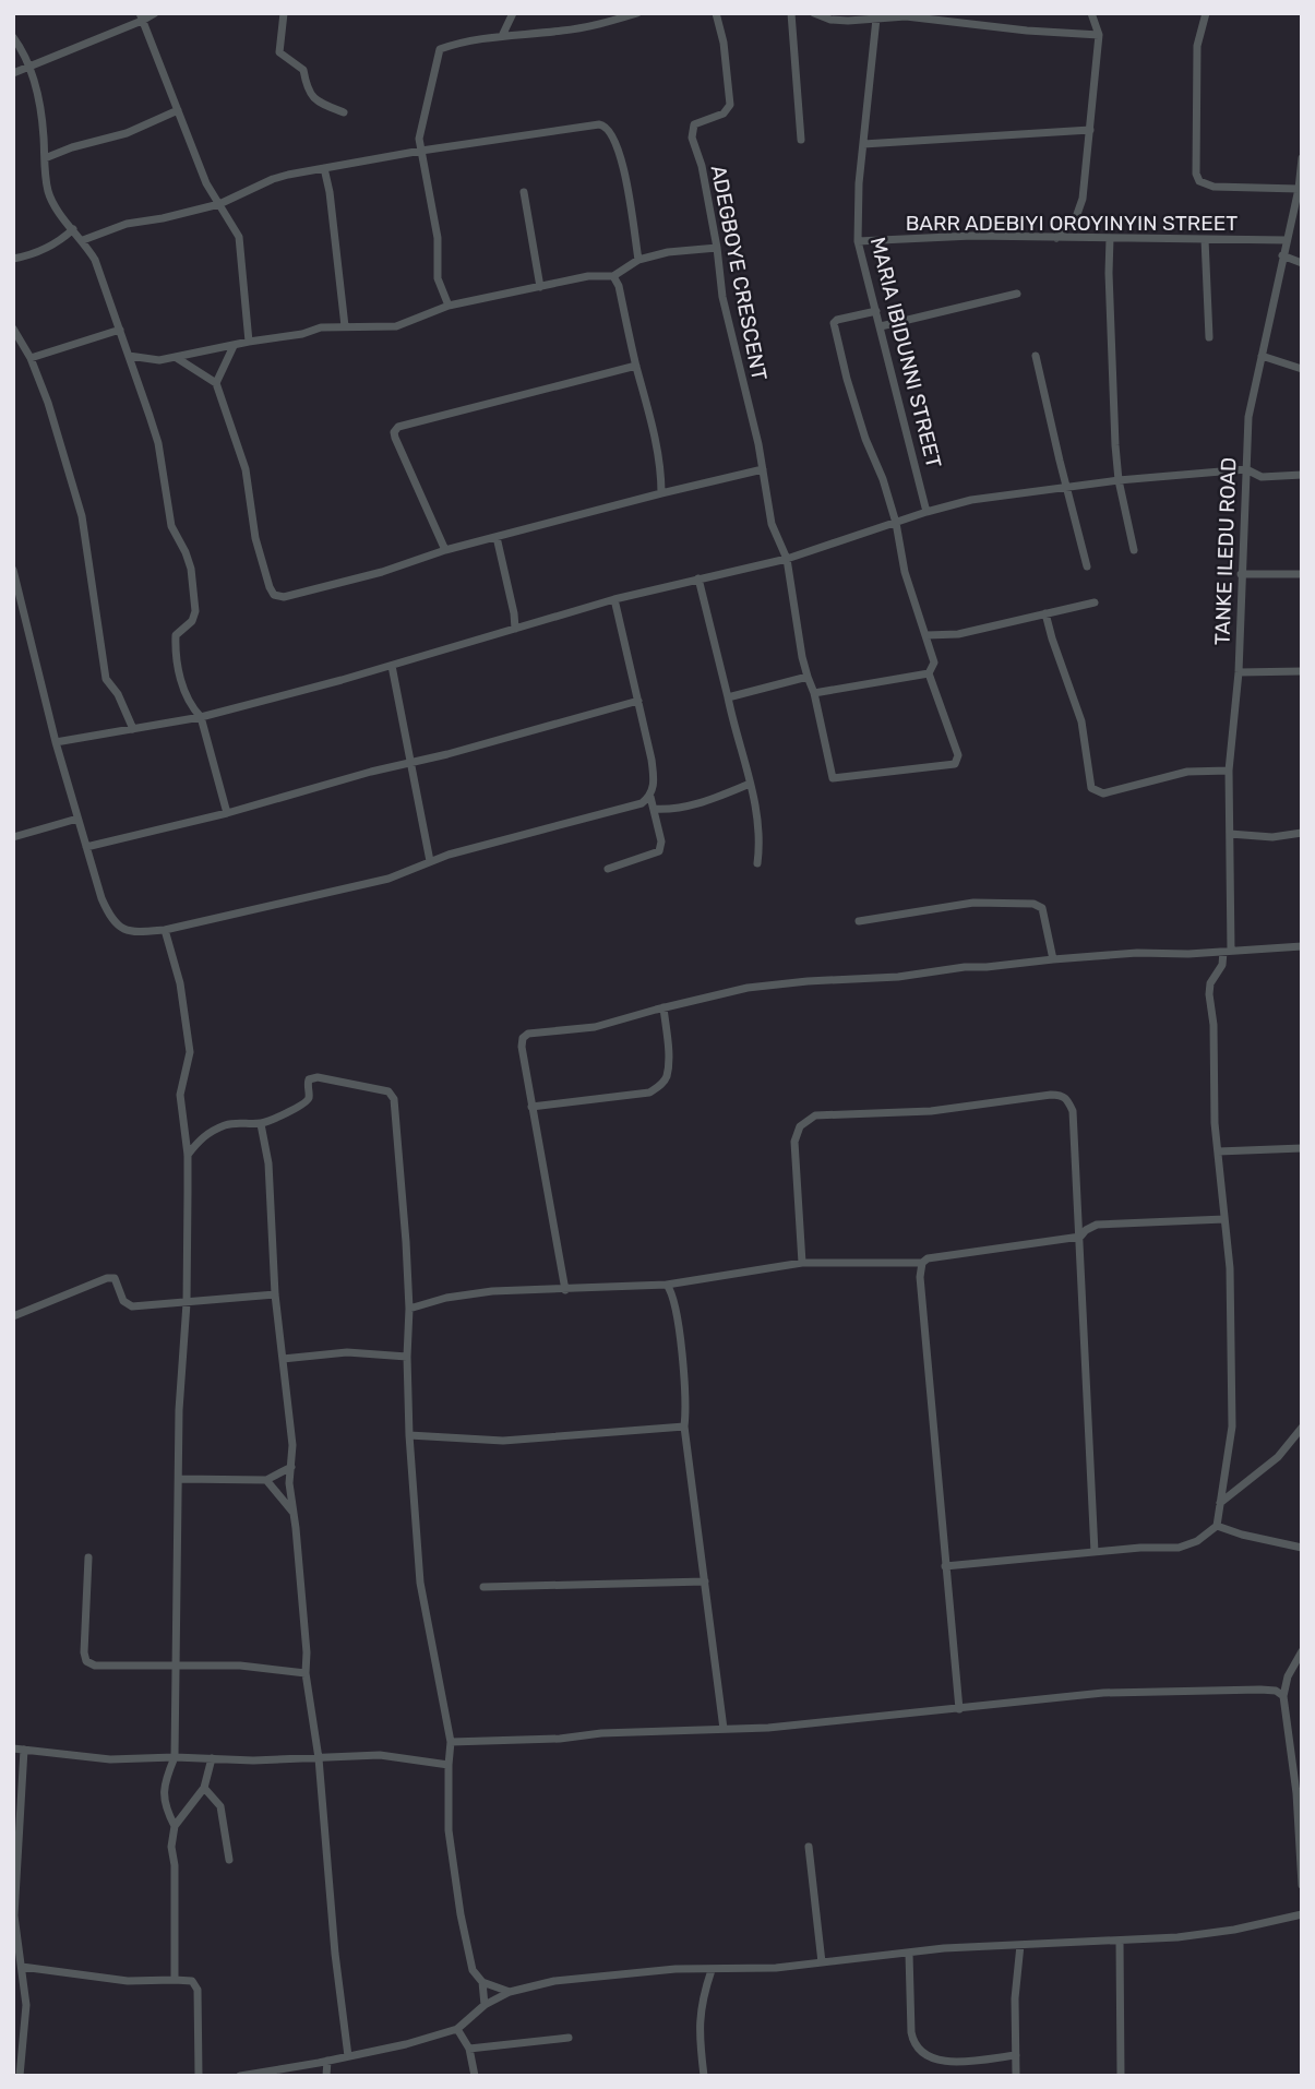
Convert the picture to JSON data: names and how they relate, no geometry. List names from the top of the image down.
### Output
{
  "streets": {
    "street": [
      "BARR ADEBIYI OROYINYIN STREET",
      "ADEGBOYE CRESCENT",
      "MARIA IBIDUNNI STREET",
      "TANKE ILEDU ROAD"
    ]
  },
  "crossings": [
    ["BARR ADEBIYI OROYINYIN STREET", "MARIA IBIDUNNI STREET"],
    ["BARR ADEBIYI OROYINYIN STREET", "TANKE ILEDU ROAD"]
  ]
}
